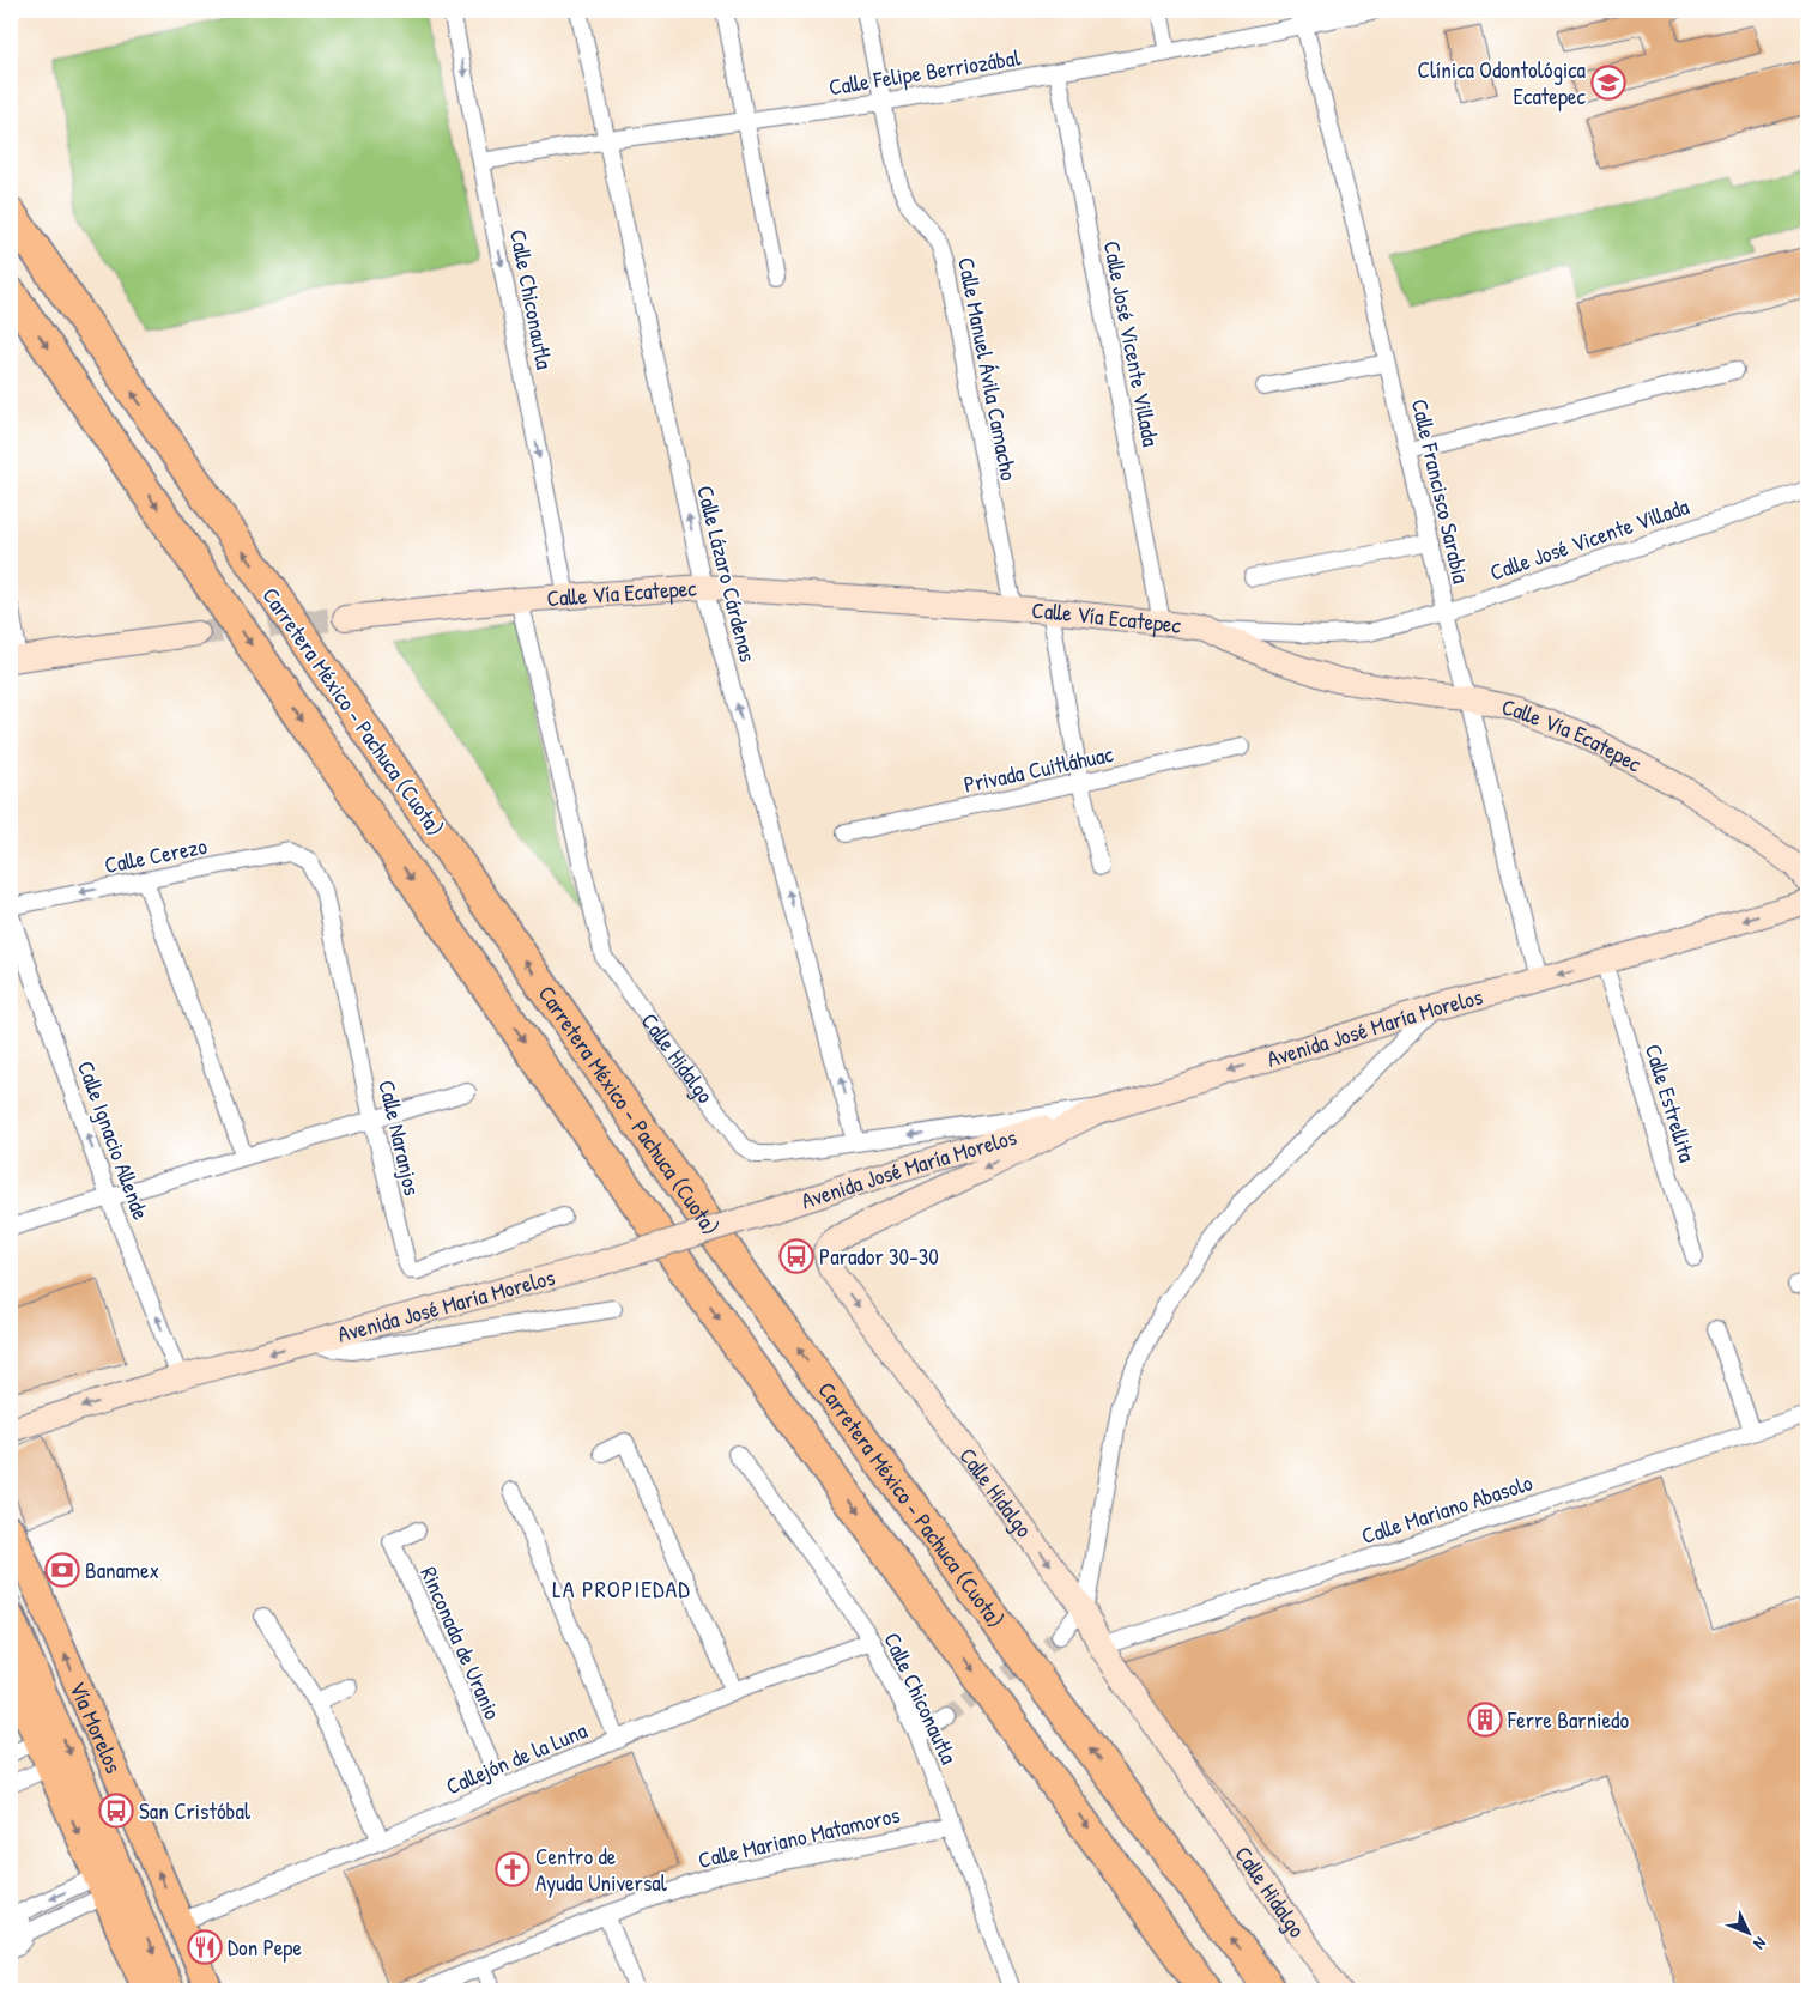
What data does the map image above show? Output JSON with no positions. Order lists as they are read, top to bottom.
{
  "streets": {
    "highway": ["Carretera México - Pachuca (Cuota)"],
    "main road": [
      "Calle Vía Ecatepec",
      "Avenida José María Morelos",
      "Calle Hidalgo",
      "Vía Morelos"
    ],
    "street": [
      "Calle Felipe Berriozábal",
      "Calle Chiconautla",
      "Calle José Vicente Villada",
      "Calle Manuel Ávila Camacho",
      "Calle Francisco Sarabia",
      "Calle Lázaro Cárdenas",
      "Privada Cuitláhuac",
      "Calle Cerezo",
      "Calle Estrellita",
      "Calle Naranjos",
      "Calle Ignacio Allende",
      "Calle Mariano Abasolo",
      "Rinconada de Uranio",
      "Callejón de la Luna",
      "Calle Mariano Matamoros"
    ]
  },
  "crossings": [
    ["Calle Felipe Berriozábal", "Calle Chiconautla"],
    ["Calle Felipe Berriozábal", "Calle José Vicente Villada"],
    ["Calle Felipe Berriozábal", "Calle Manuel Ávila Camacho"],
    ["Calle Felipe Berriozábal", "Calle Francisco Sarabia"],
    ["Calle Felipe Berriozábal", "Calle Lázaro Cárdenas"],
    ["Calle Chiconautla", "Calle Vía Ecatepec"],
    ["Calle Chiconautla", "Callejón de la Luna"],
    ["Calle Chiconautla", "Calle Mariano Matamoros"],
    ["Calle José Vicente Villada", "Calle Francisco Sarabia"],
    ["Calle José Vicente Villada", "Calle Vía Ecatepec"],
    ["Calle Manuel Ávila Camacho", "Calle Vía Ecatepec"],
    ["Calle Francisco Sarabia", "Calle Vía Ecatepec"],
    ["Calle Francisco Sarabia", "Avenida José María Morelos"],
    ["Calle Lázaro Cárdenas", "Calle Vía Ecatepec"],
    ["Calle Lázaro Cárdenas", "Calle Hidalgo"],
    ["Calle Vía Ecatepec", "Calle Hidalgo"],
    ["Calle Cerezo", "Calle Naranjos"],
    ["Avenida José María Morelos", "Calle Hidalgo"],
    ["Avenida José María Morelos", "Calle Estrellita"],
    ["Avenida José María Morelos", "Calle Ignacio Allende"],
    ["Calle Hidalgo", "Calle Mariano Abasolo"],
    ["Rinconada de Uranio", "Callejón de la Luna"],
    ["Vía Morelos", "Callejón de la Luna"]
  ],
  "one_way": [
    "Calle Chiconautla",
    "Calle Lázaro Cárdenas",
    "Calle Cerezo",
    "Avenida José María Morelos"
  ],
  "districts": ["LA PROPIEDAD"],
  "places": {
    "school or university": ["Clínica Odontológica Ecatepec"],
    "bus stop": ["Parador 30-30", "San Cristóbal"],
    "bank": ["Banamex"],
    "building": ["Ferre Barniedo"],
    "church": ["Centro de Ayuda Universal"],
    "restaurant": ["Don Pepe"]
  },
  "north": "bottom right"
}
